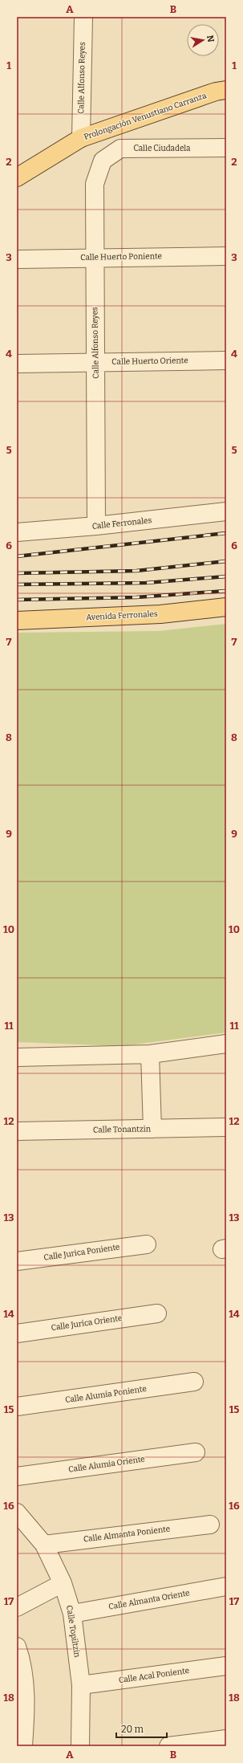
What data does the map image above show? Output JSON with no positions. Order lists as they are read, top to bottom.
{
  "streets": {
    "main road": ["Prolongación Venustiano Carranza", "Avenida Ferronales"],
    "street": [
      "Calle Alfonso Reyes",
      "Calle Ciudadela",
      "Calle Huerto Poniente",
      "Calle Huerto Oriente",
      "Calle Ferronales",
      "Calle Tonantzin",
      "Calle Jurica Poniente",
      "Calle Jurica Oriente",
      "Calle Alumia Poniente",
      "Calle Alumia Oriente",
      "Calle Almanta Poniente",
      "Calle Almanta Oriente",
      "Calle Topiltzin",
      "Calle Acal Poniente"
    ]
  },
  "crossings": [
    ["Calle Alfonso Reyes", "Prolongación Venustiano Carranza"],
    ["Calle Alfonso Reyes", "Calle Ciudadela"],
    ["Calle Alfonso Reyes", "Calle Huerto Poniente"],
    ["Calle Alfonso Reyes", "Calle Huerto Oriente"],
    ["Calle Alfonso Reyes", "Calle Ferronales"],
    ["Calle Almanta Poniente", "Calle Topiltzin"],
    ["Calle Almanta Oriente", "Calle Topiltzin"],
    ["Calle Topiltzin", "Calle Acal Poniente"]
  ],
  "scale_bar": "20 m",
  "north": "right",
  "grid": {
    "columns": ["A", "B"],
    "rows": [
      "1",
      "2",
      "3",
      "4",
      "5",
      "6",
      "7",
      "8",
      "9",
      "10",
      "11",
      "12",
      "13",
      "14",
      "15",
      "16",
      "17",
      "18"
    ]
  }
}
